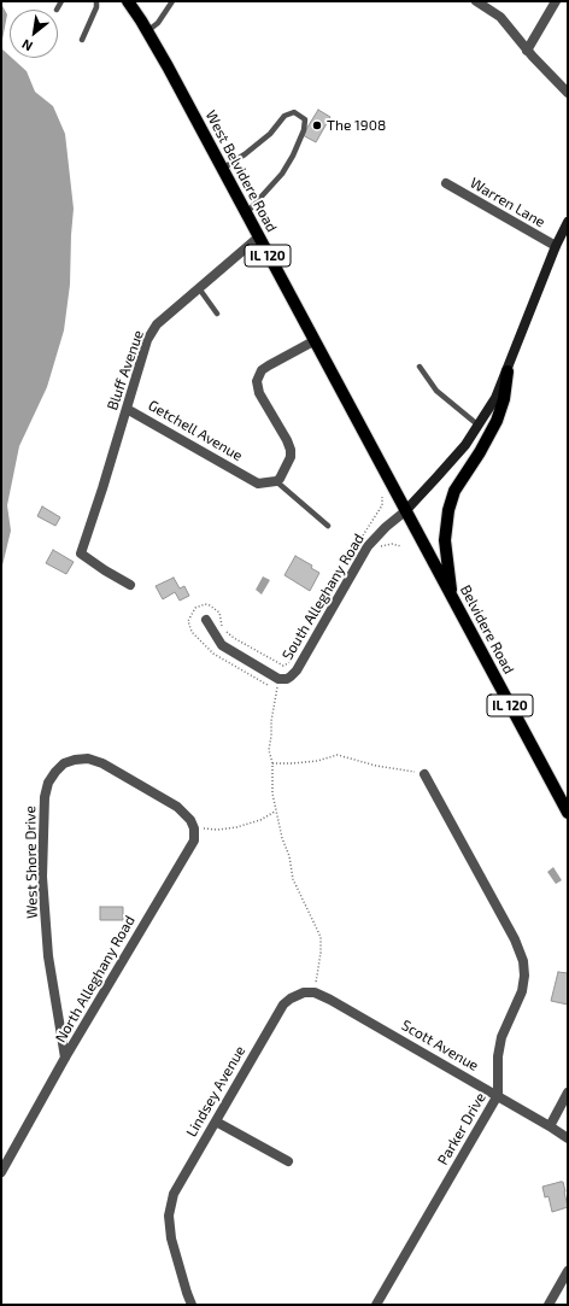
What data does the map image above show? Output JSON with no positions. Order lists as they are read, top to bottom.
{
  "streets": {
    "main road": ["West Belvidere Road", "IL 120", "Belvidere Road"],
    "street": [
      "Warren Lane",
      "Bluff Avenue",
      "Getchell Avenue",
      "South Alleghany Road",
      "West Shore Drive",
      "North Alleghany Road",
      "Scott Avenue",
      "Lindsey Avenue",
      "Parker Drive"
    ]
  },
  "crossings": [
    ["West Belvidere Road", "Bluff Avenue"],
    ["West Belvidere Road", "South Alleghany Road"],
    ["West Belvidere Road", "Belvidere Road"],
    ["Warren Lane", "South Alleghany Road"],
    ["Bluff Avenue", "Getchell Avenue"],
    ["South Alleghany Road", "Belvidere Road"],
    ["West Shore Drive", "North Alleghany Road"],
    ["Scott Avenue", "Lindsey Avenue"],
    ["Scott Avenue", "Parker Drive"]
  ],
  "places": ["The 1908"],
  "north": "bottom left"
}
